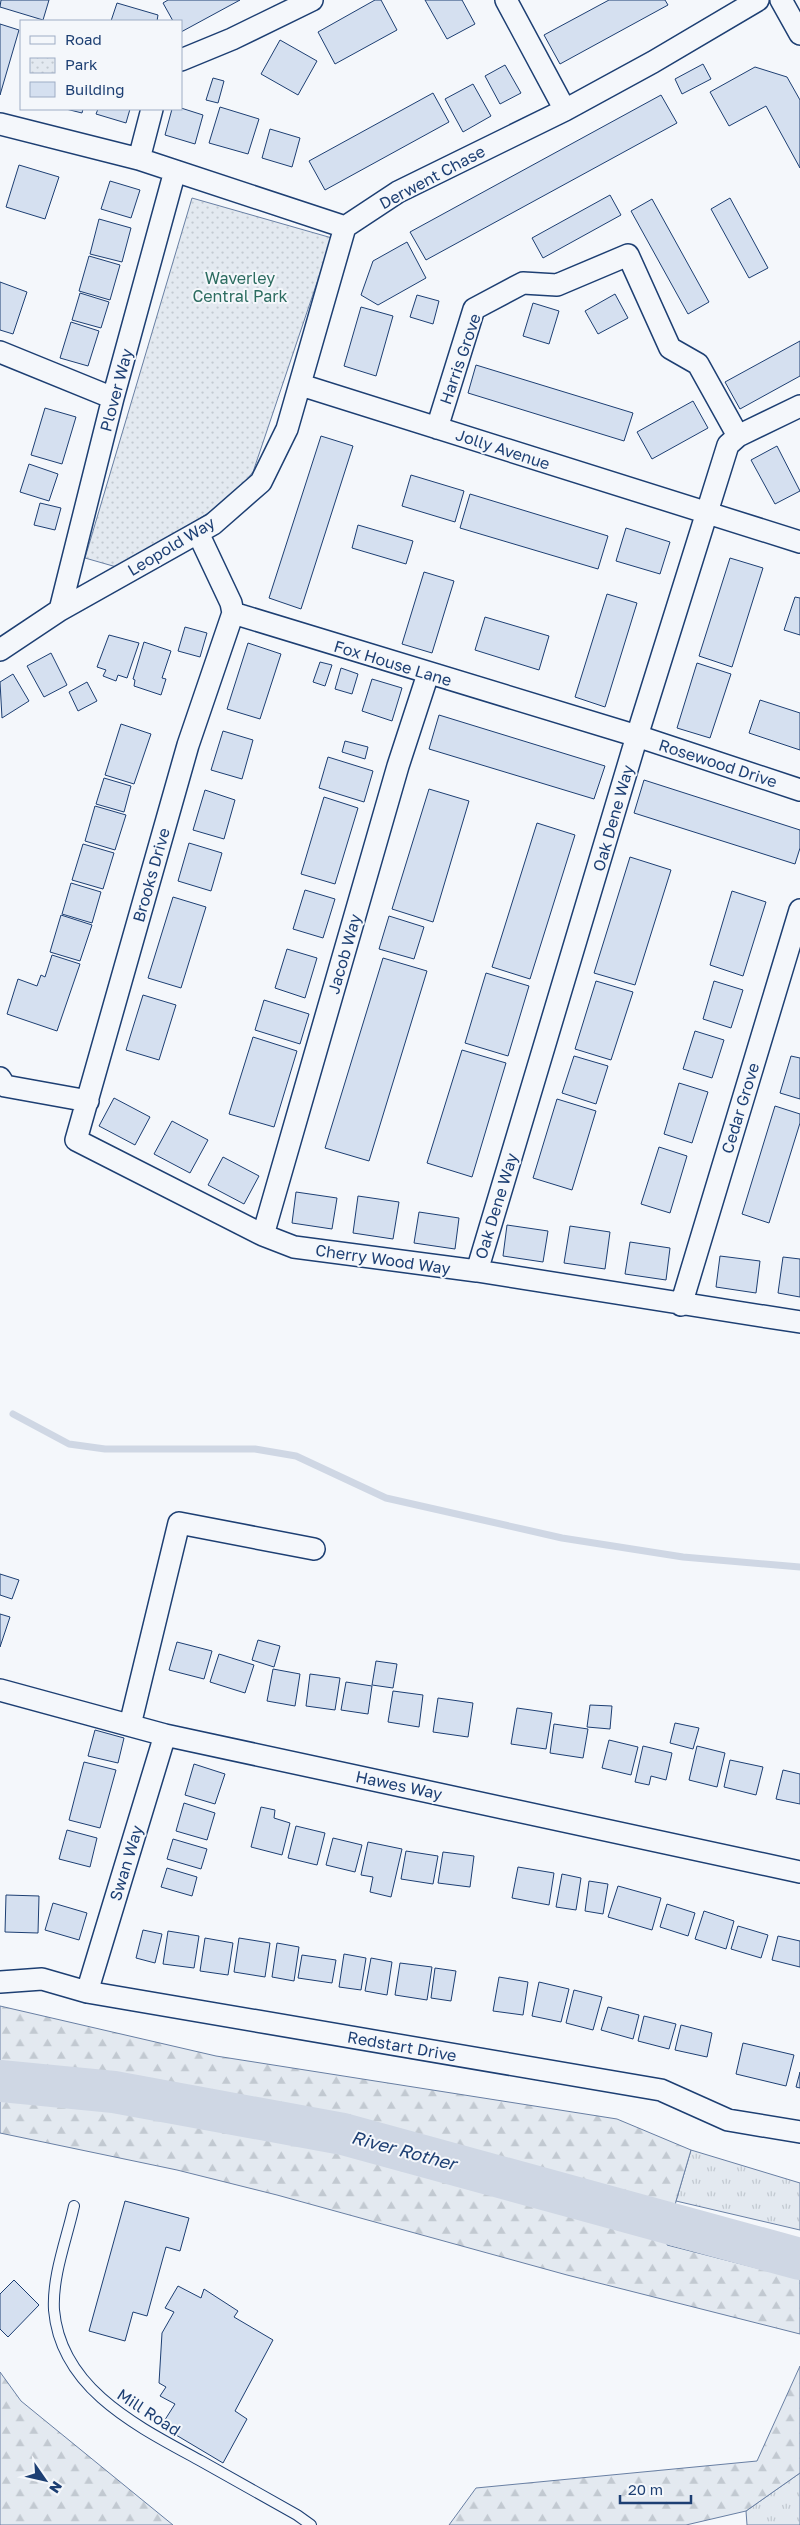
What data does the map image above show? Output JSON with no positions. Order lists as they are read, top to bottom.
{
  "streets": {
    "street": [
      "Derwent Chase",
      "Harris Grove",
      "Plover Way",
      "Jolly Avenue",
      "Leopold Way",
      "Fox House Lane",
      "Rosewood Drive",
      "Oak Dene Way",
      "Brooks Drive",
      "Jacob Way",
      "Cedar Grove",
      "Cherry Wood Way",
      "Hawes Way",
      "Swan Way",
      "Redstart Drive"
    ],
    "lane": ["Mill Road"]
  },
  "crossings": [
    ["Derwent Chase", "Leopold Way"],
    ["Harris Grove", "Jolly Avenue"],
    ["Harris Grove", "Oak Dene Way"],
    ["Plover Way", "Leopold Way"],
    ["Jolly Avenue", "Leopold Way"],
    ["Jolly Avenue", "Oak Dene Way"],
    ["Fox House Lane", "Rosewood Drive"],
    ["Fox House Lane", "Oak Dene Way"],
    ["Fox House Lane", "Brooks Drive"],
    ["Fox House Lane", "Jacob Way"],
    ["Rosewood Drive", "Oak Dene Way"],
    ["Oak Dene Way", "Cherry Wood Way"],
    ["Brooks Drive", "Cherry Wood Way"],
    ["Jacob Way", "Cherry Wood Way"],
    ["Cedar Grove", "Cherry Wood Way"],
    ["Hawes Way", "Swan Way"],
    ["Swan Way", "Redstart Drive"]
  ],
  "water": ["River Rother"],
  "parks": ["Waverley Central Park"],
  "legend": ["Road", "Park", "Building"],
  "scale_bar": "20 m",
  "north": "bottom right"
}
